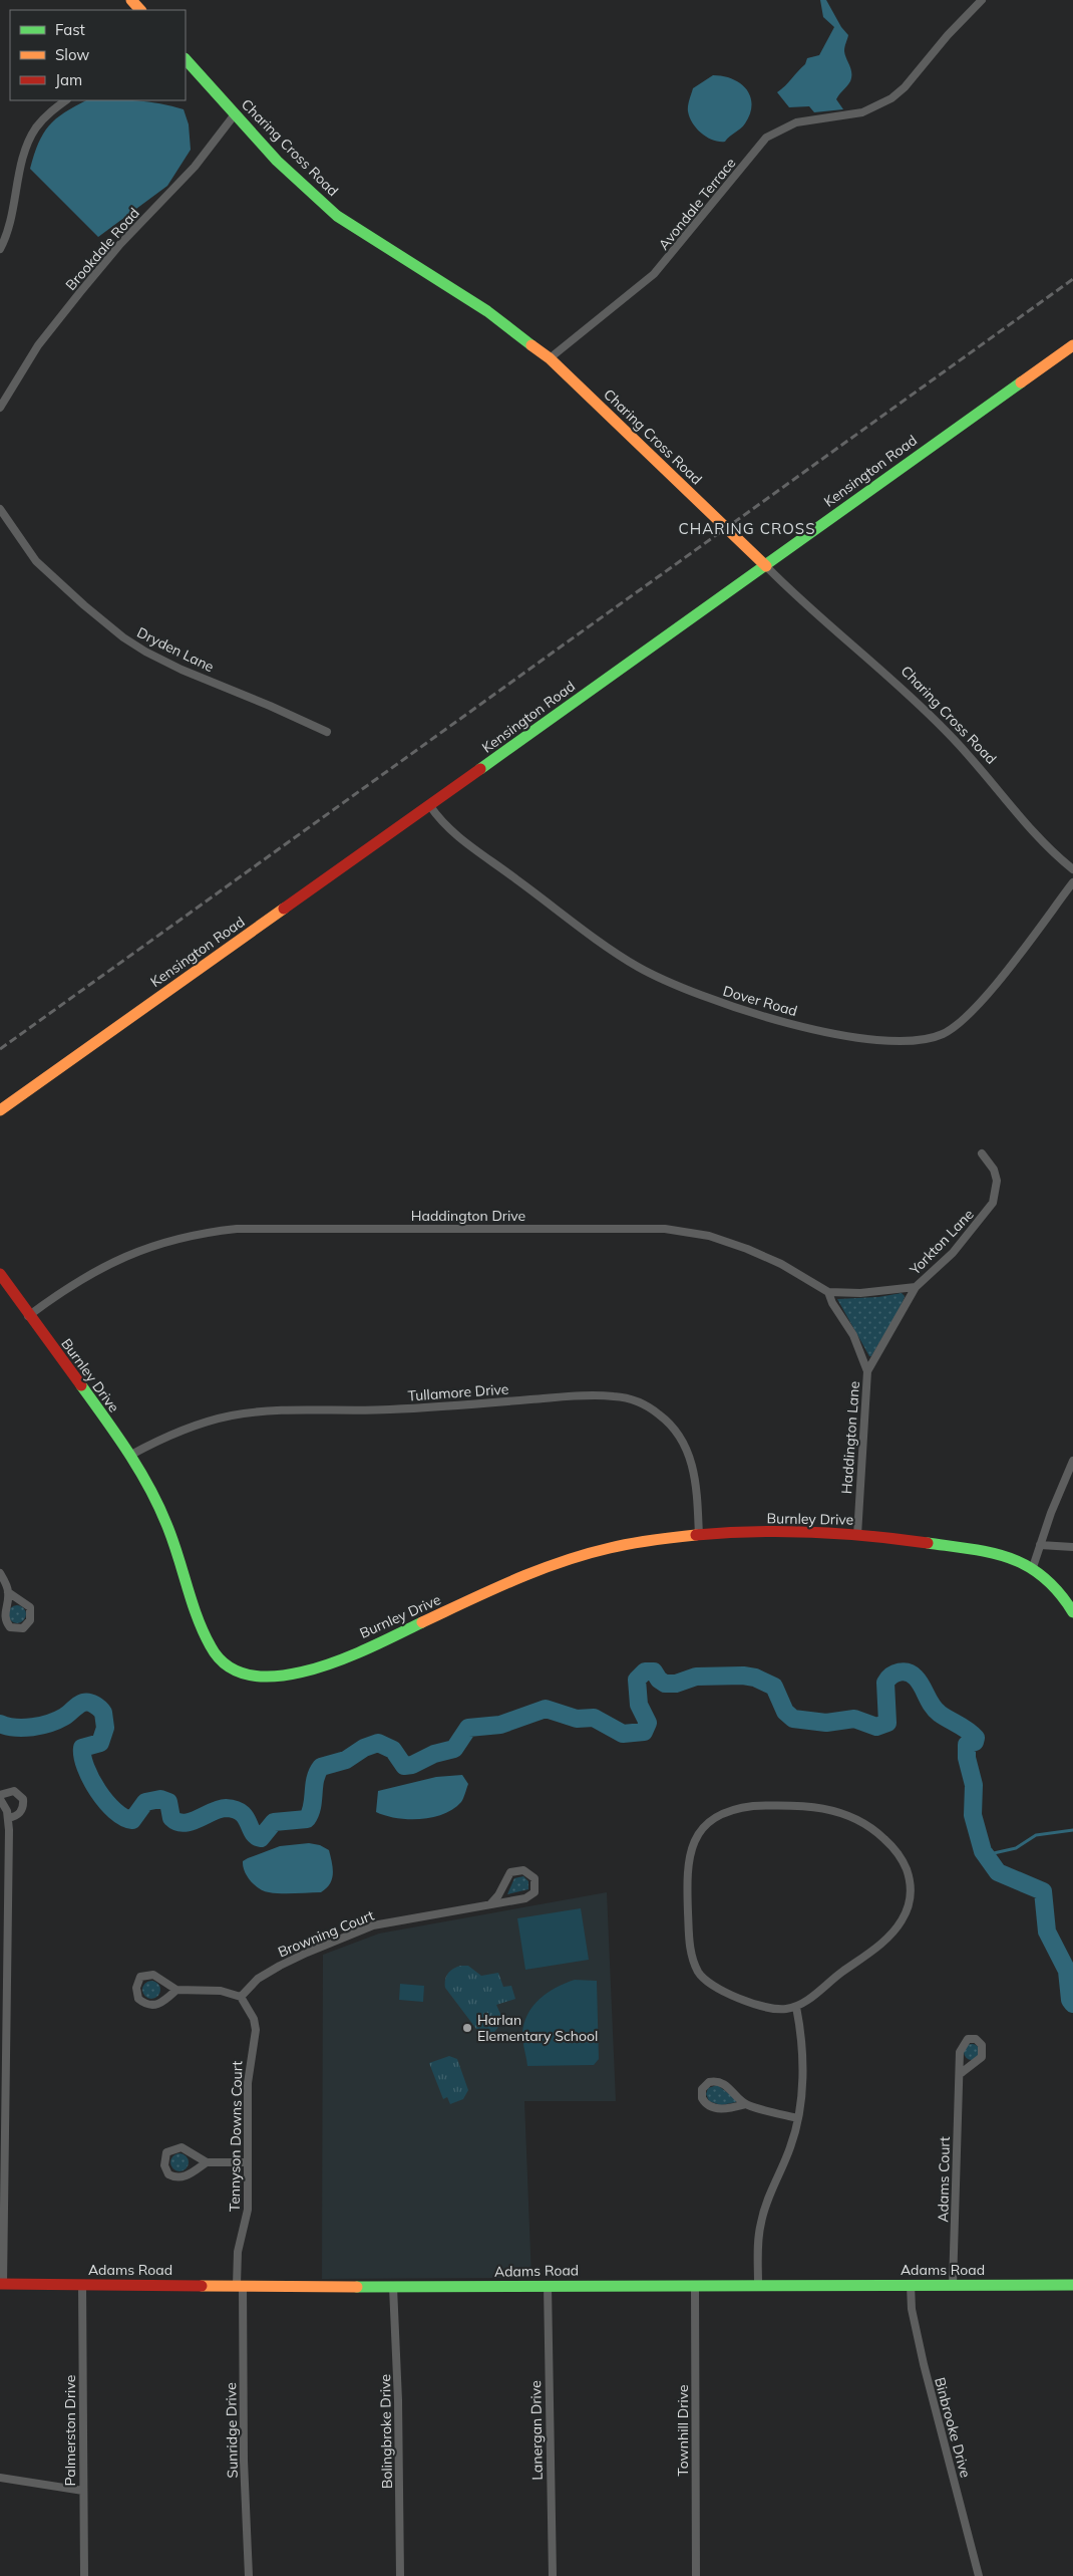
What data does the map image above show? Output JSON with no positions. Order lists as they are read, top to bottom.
{
  "streets": {
    "street": [
      "Charing Cross Road",
      "Avondale Terrace",
      "Brookdale Road",
      "Kensington Road",
      "Dryden Lane",
      "Dover Road",
      "Haddington Drive",
      "Yorkton Lane",
      "Burnley Drive",
      "Tullamore Drive",
      "Haddington Lane",
      "Browning Court",
      "Tennyson Downs Court",
      "Adams Court",
      "Adams Road",
      "Binbrooke Drive",
      "Palmerston Drive",
      "Sunridge Drive",
      "Lanergan Drive",
      "Townhill Drive",
      "Bolingbroke Drive"
    ]
  },
  "crossings": [
    ["Charing Cross Road", "Avondale Terrace"],
    ["Charing Cross Road", "Brookdale Road"],
    ["Charing Cross Road", "Kensington Road"],
    ["Kensington Road", "Dover Road"],
    ["Haddington Drive", "Yorkton Lane"],
    ["Haddington Drive", "Burnley Drive"],
    ["Haddington Drive", "Haddington Lane"],
    ["Yorkton Lane", "Haddington Lane"],
    ["Burnley Drive", "Tullamore Drive"],
    ["Burnley Drive", "Haddington Lane"],
    ["Browning Court", "Tennyson Downs Court"],
    ["Tennyson Downs Court", "Adams Road"],
    ["Tennyson Downs Court", "Sunridge Drive"],
    ["Adams Court", "Adams Road"],
    ["Adams Road", "Binbrooke Drive"],
    ["Adams Road", "Palmerston Drive"],
    ["Adams Road", "Sunridge Drive"],
    ["Adams Road", "Lanergan Drive"],
    ["Adams Road", "Townhill Drive"],
    ["Adams Road", "Bolingbroke Drive"]
  ],
  "districts": ["CHARING CROSS"],
  "places": ["Harlan Elementary School"],
  "legend": ["Fast", "Slow", "Jam"]
}
